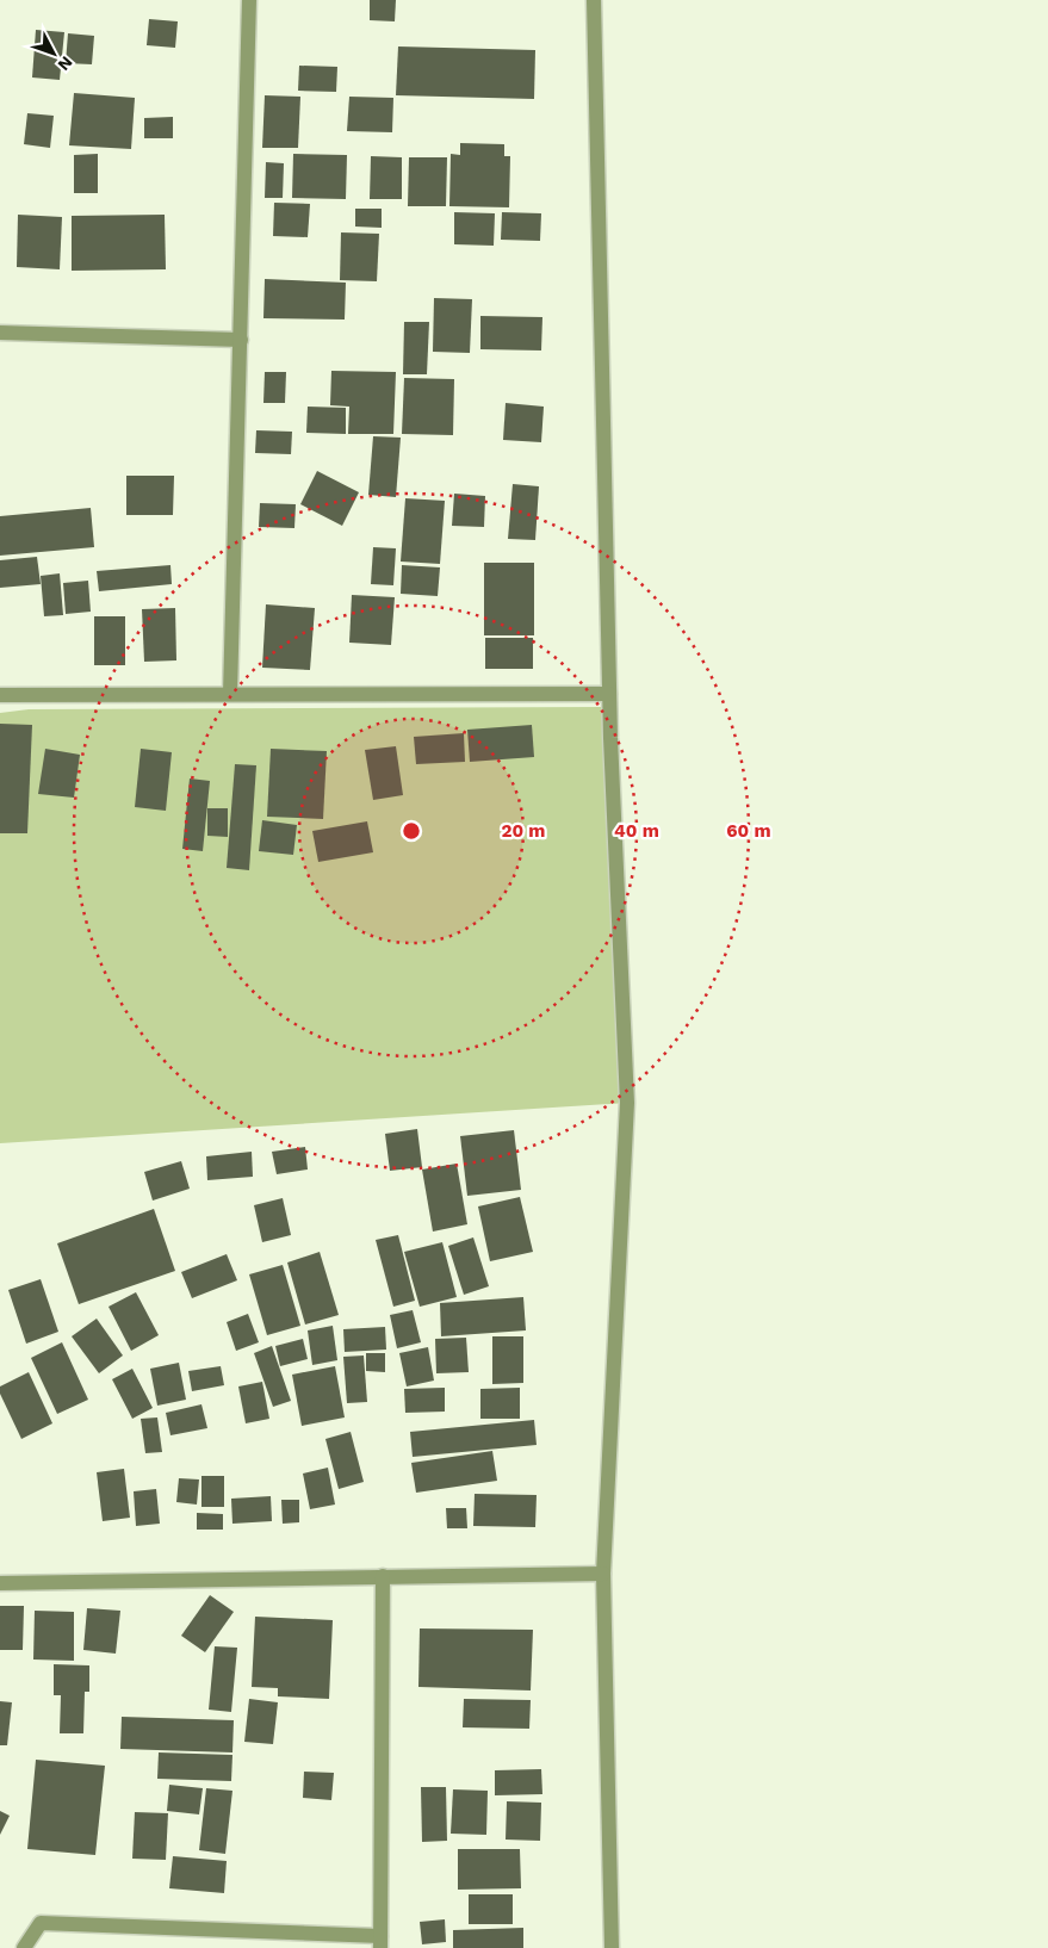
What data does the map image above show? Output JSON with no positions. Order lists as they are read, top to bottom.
{
  "north": "bottom right",
  "rings": ["20 m", "40 m", "60 m"]
}
